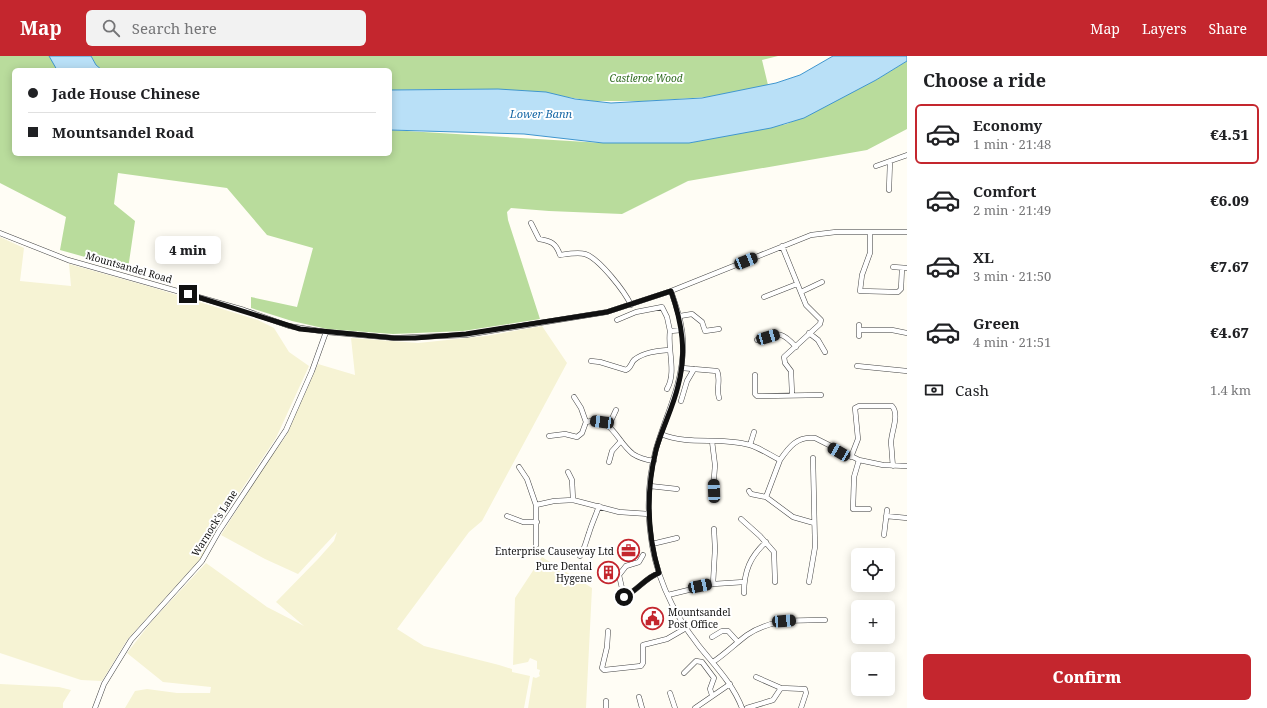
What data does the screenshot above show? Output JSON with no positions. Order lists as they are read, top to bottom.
{
  "streets": {
    "street": ["Mountsandel Road", "Warnock's Lane"]
  },
  "crossings": [
    ["Mountsandel Road", "Warnock's Lane"]
  ],
  "water": ["Lower Bann"],
  "parks": ["Castleroe Wood"],
  "places": {
    "office": ["Enterprise Causeway Ltd"],
    "building": ["Pure Dental Hygene"],
    "public building": ["Mountsandel Post Office"]
  },
  "page": {
    "header": "Map",
    "search": "Search here",
    "nav": ["Map", "Layers", "Share"],
    "heading": "Choose a ride",
    "banner": ["Jade House Chinese", "Mountsandel Road"],
    "list": [
      {
        "name": "Economy",
        "note": "1 min · 21:48",
        "value": "€4.51"
      },
      {
        "name": "Comfort",
        "note": "2 min · 21:49",
        "value": "€6.09"
      },
      {
        "name": "XL",
        "note": "3 min · 21:50",
        "value": "€7.67"
      },
      {
        "name": "Green",
        "note": "4 min · 21:51",
        "value": "€4.67"
      }
    ],
    "bubble": "4 min",
    "pay": ["Cash", "1.4 km"],
    "map_buttons": ["+", "−"],
    "buttons": "Confirm"
  }
}
